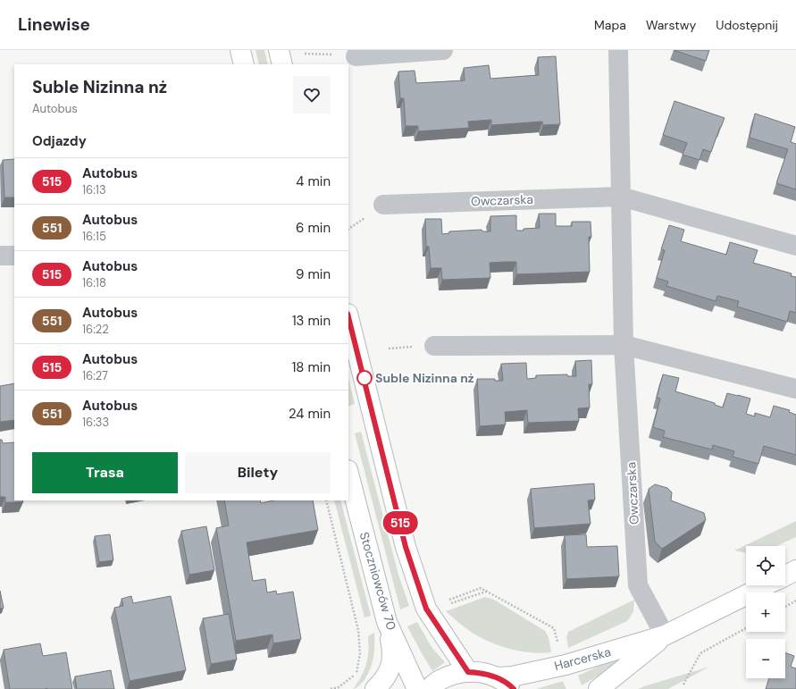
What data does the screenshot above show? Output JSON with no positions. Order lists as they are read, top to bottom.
{
  "streets": {
    "street": ["Owczarska", "Stoczniowców 70", "Harcerska"]
  },
  "crossings": [
    ["Owczarska", "Harcerska"]
  ],
  "places": ["Suble Nizinna nż"],
  "lines": ["bus line 515"],
  "page": {
    "header": "Linewise",
    "nav": ["Mapa", "Warstwy", "Udostępnij"],
    "on_map": "515",
    "heading": [
      ["Suble Nizinna nż", "Autobus"],
      "Odjazdy"
    ],
    "list": [
      {
        "mark": "515",
        "name": "Autobus",
        "note": "16:13",
        "value": "4 min"
      },
      {
        "mark": "551",
        "name": "Autobus",
        "note": "16:15",
        "value": "6 min"
      },
      {
        "mark": "515",
        "name": "Autobus",
        "note": "16:18",
        "value": "9 min"
      },
      {
        "mark": "551",
        "name": "Autobus",
        "note": "16:22",
        "value": "13 min"
      },
      {
        "mark": "515",
        "name": "Autobus",
        "note": "16:27",
        "value": "18 min"
      },
      {
        "mark": "551",
        "name": "Autobus",
        "note": "16:33",
        "value": "24 min"
      }
    ],
    "buttons": ["Trasa", "Bilety"],
    "map_buttons": ["+", "−"]
  }
}
